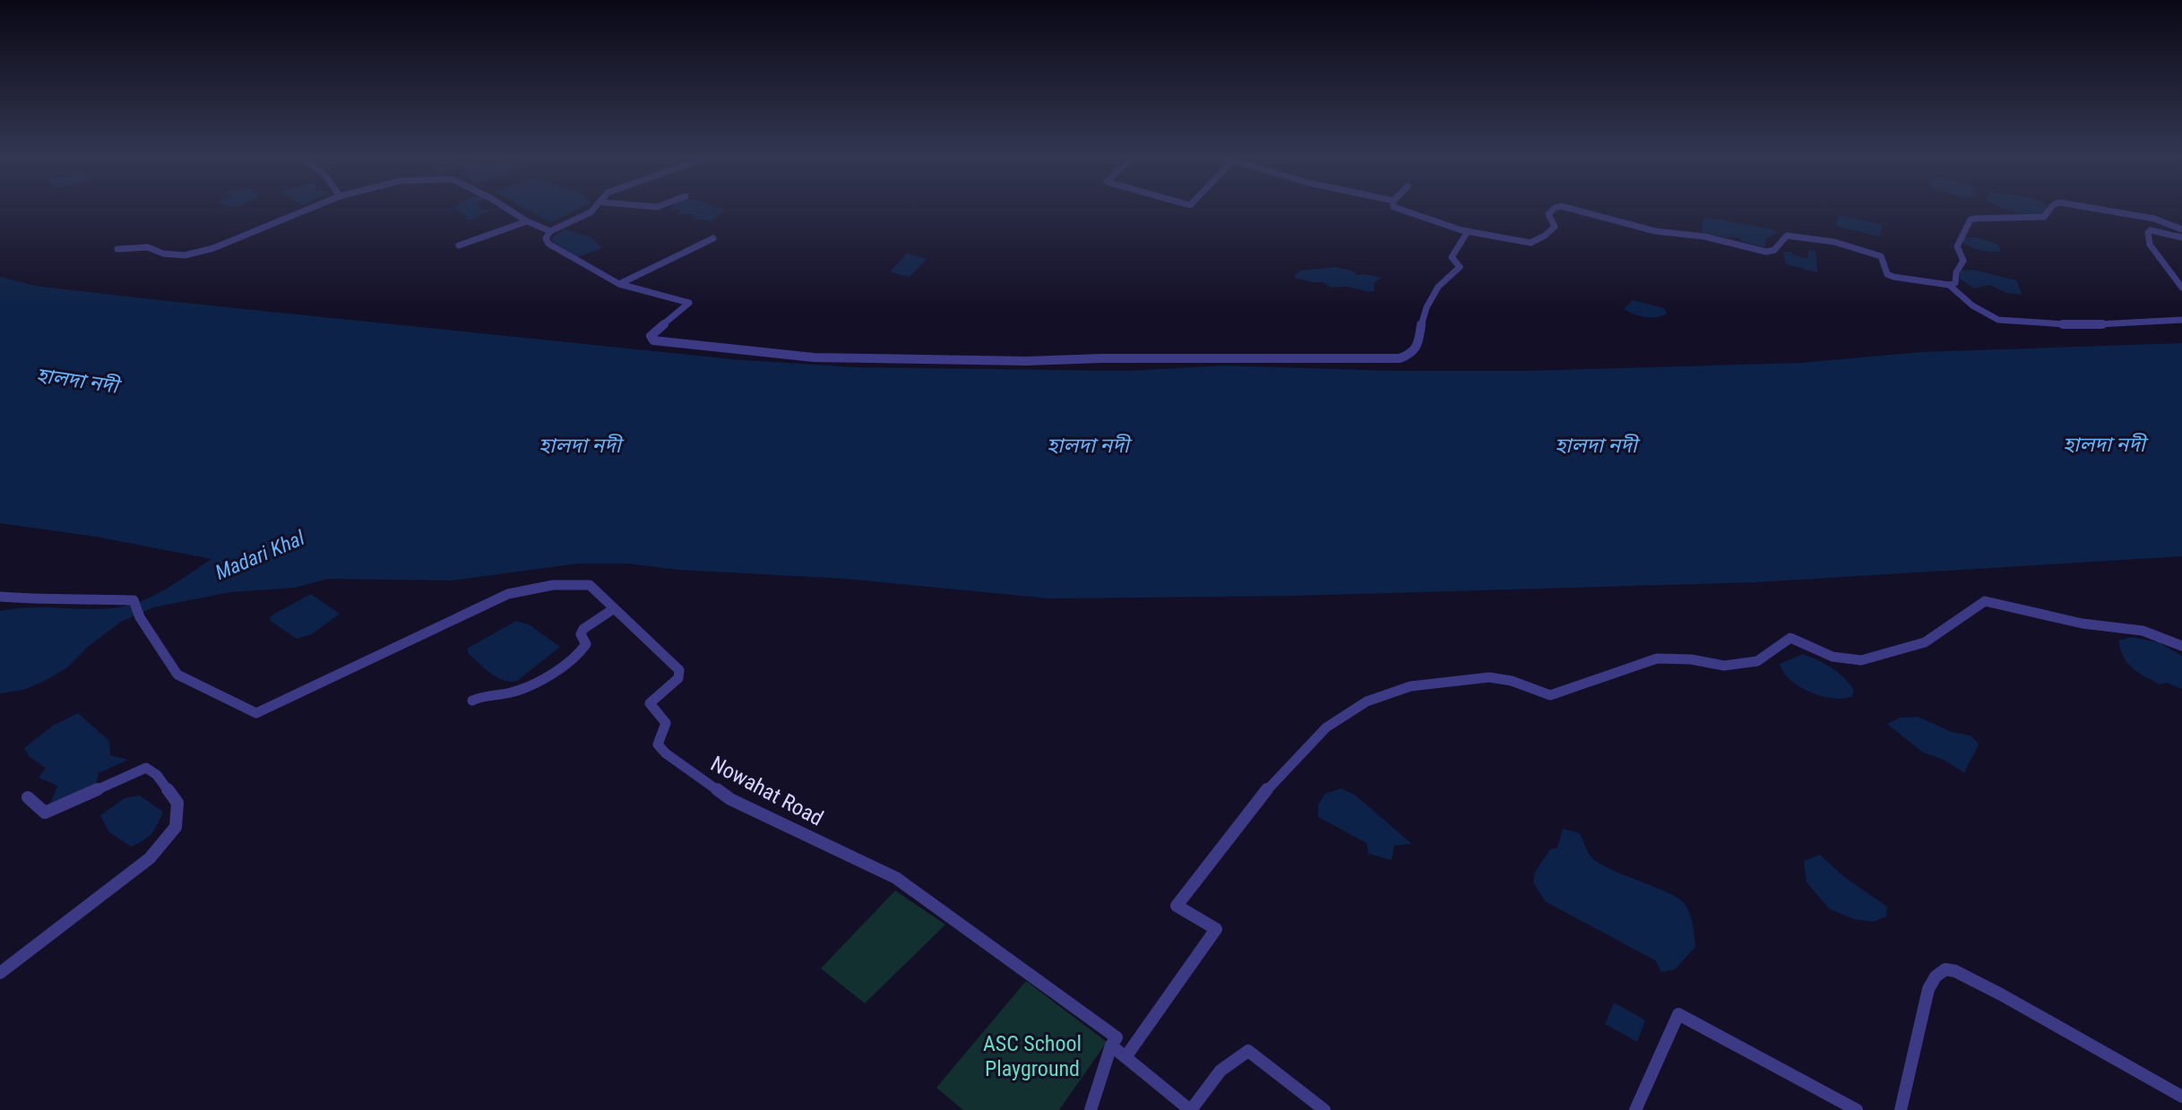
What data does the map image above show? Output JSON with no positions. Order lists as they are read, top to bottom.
{
  "streets": {
    "street": ["Nowahat Road"]
  },
  "water": ["হালদা নদী", "Madari Khal"],
  "parks": ["ASC School Playground"]
}
